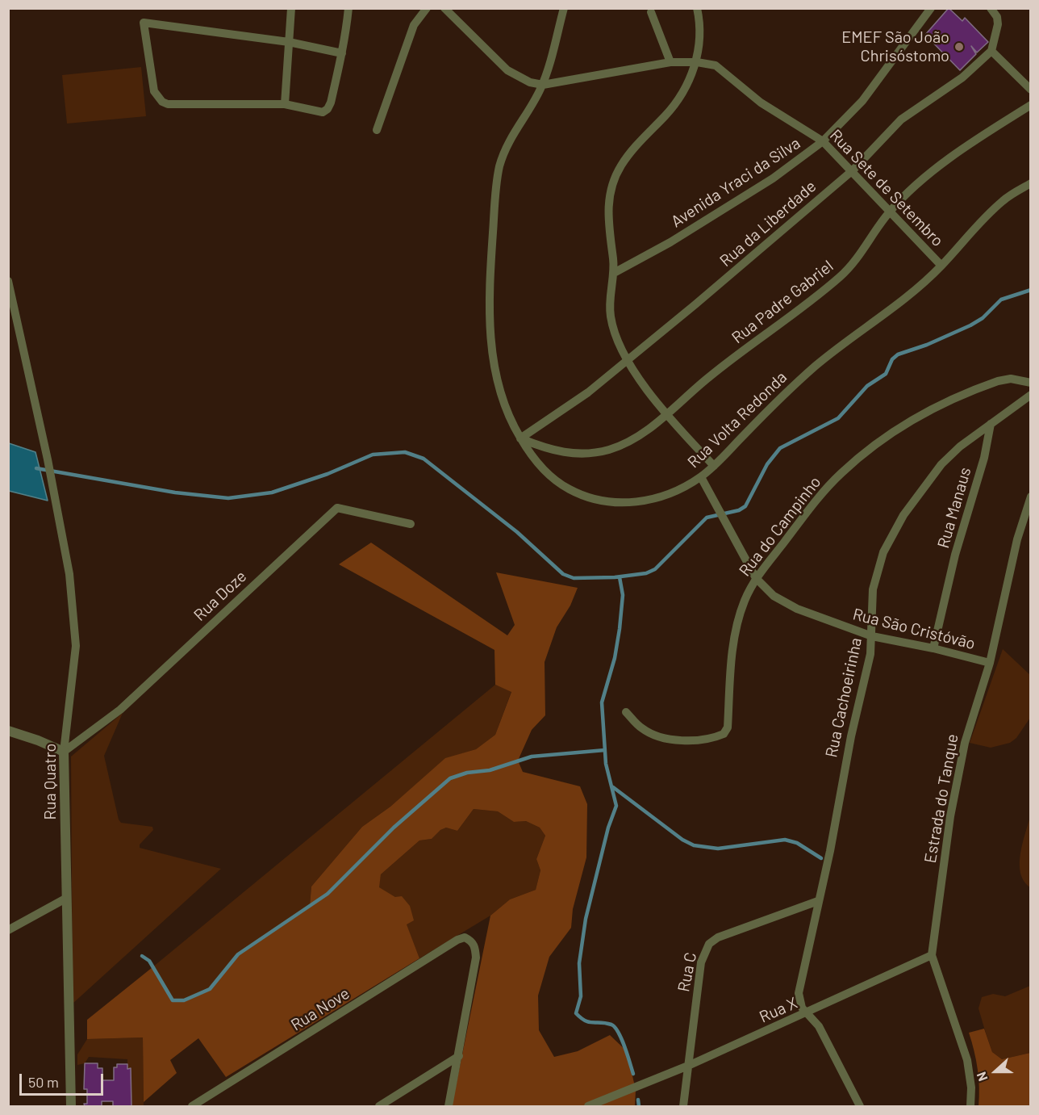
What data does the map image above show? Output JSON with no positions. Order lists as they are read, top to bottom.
{
  "streets": {
    "street": [
      "Avenida Yraci da Silva",
      "Rua Sete de Setembro",
      "Rua da Liberdade",
      "Rua Padre Gabriel",
      "Rua Volta Redonda",
      "Rua Manaus",
      "Rua do Campinho",
      "Rua Doze",
      "Rua São Cristóvão",
      "Rua Cachoeirinha",
      "Rua Quatro",
      "Estrada do Tanque",
      "Rua C",
      "Rua Nove",
      "Rua X"
    ]
  },
  "crossings": [
    ["Avenida Yraci da Silva", "Rua Sete de Setembro"],
    ["Rua Sete de Setembro", "Rua da Liberdade"],
    ["Rua Sete de Setembro", "Rua Padre Gabriel"],
    ["Rua Sete de Setembro", "Rua Volta Redonda"],
    ["Rua da Liberdade", "Rua Padre Gabriel"],
    ["Rua da Liberdade", "Rua Volta Redonda"],
    ["Rua Padre Gabriel", "Rua Volta Redonda"],
    ["Rua Volta Redonda", "Rua São Cristóvão"],
    ["Rua Manaus", "Rua São Cristóvão"],
    ["Rua Manaus", "Rua Cachoeirinha"],
    ["Rua do Campinho", "Rua São Cristóvão"],
    ["Rua Doze", "Rua Quatro"],
    ["Rua São Cristóvão", "Rua Cachoeirinha"],
    ["Rua São Cristóvão", "Estrada do Tanque"],
    ["Rua Cachoeirinha", "Rua C"],
    ["Rua Cachoeirinha", "Rua X"],
    ["Estrada do Tanque", "Rua X"],
    ["Rua C", "Rua X"]
  ],
  "places": ["EMEF São João Chrisóstomo"],
  "scale_bar": "50 m",
  "north": "left"
}
